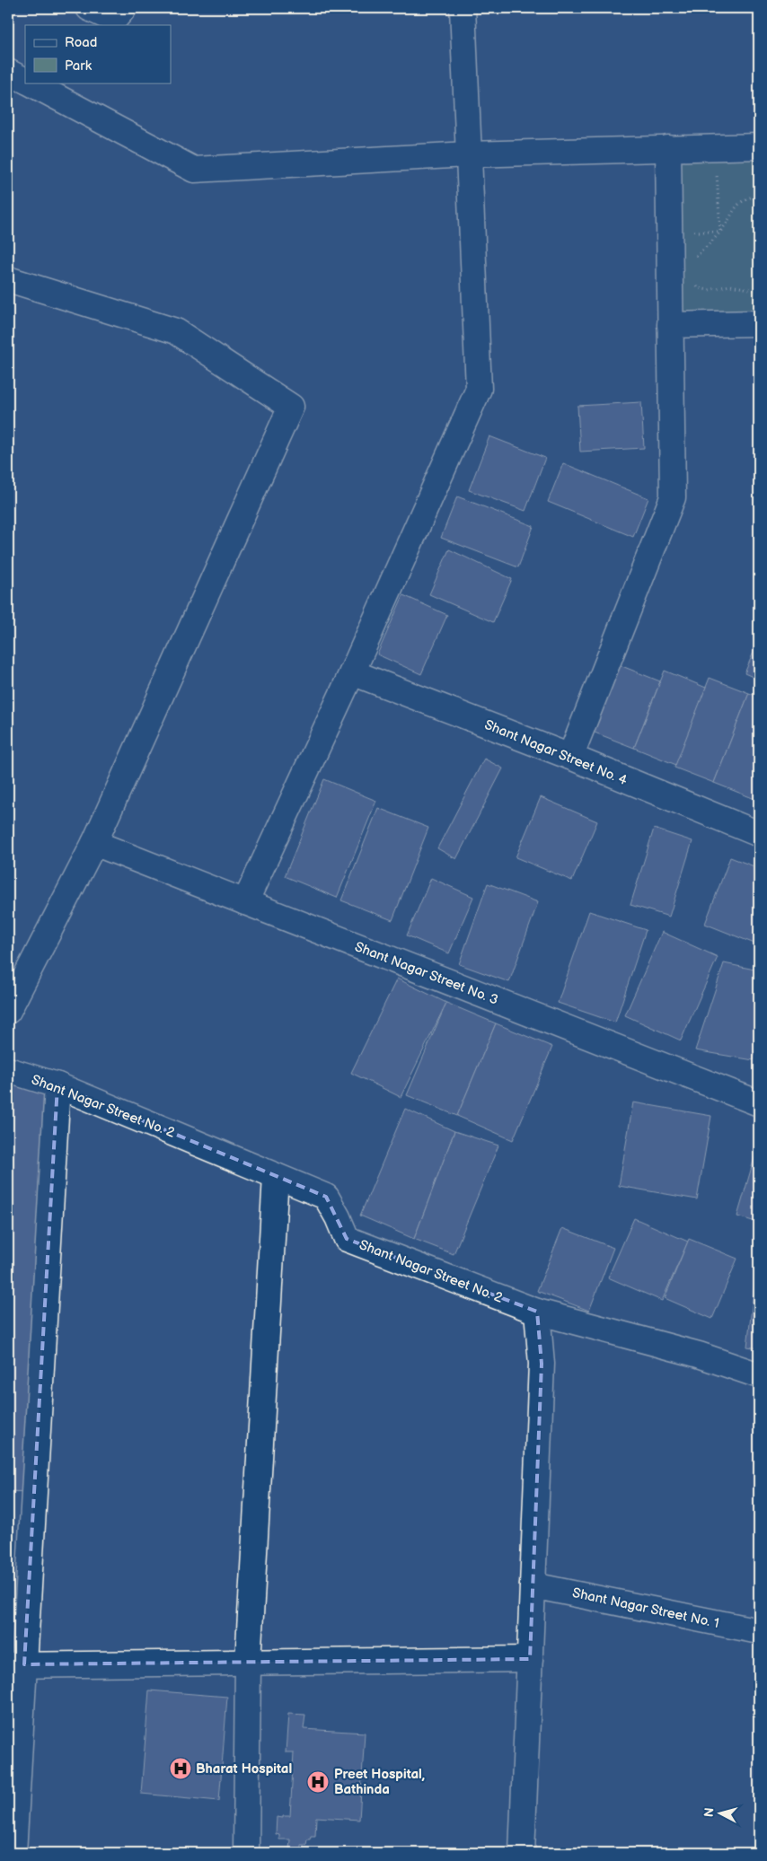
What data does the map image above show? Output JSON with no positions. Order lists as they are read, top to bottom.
{
  "streets": {
    "street": [
      "Shant Nagar Street No. 4",
      "Shant Nagar Street No. 3",
      "Shant Nagar Street No. 2",
      "Shant Nagar Street No. 1"
    ]
  },
  "places": {
    "hospital": ["Bharat Hospital", "Preet Hospital, Bathinda"]
  },
  "legend": ["Road", "Park"],
  "north": "left"
}
